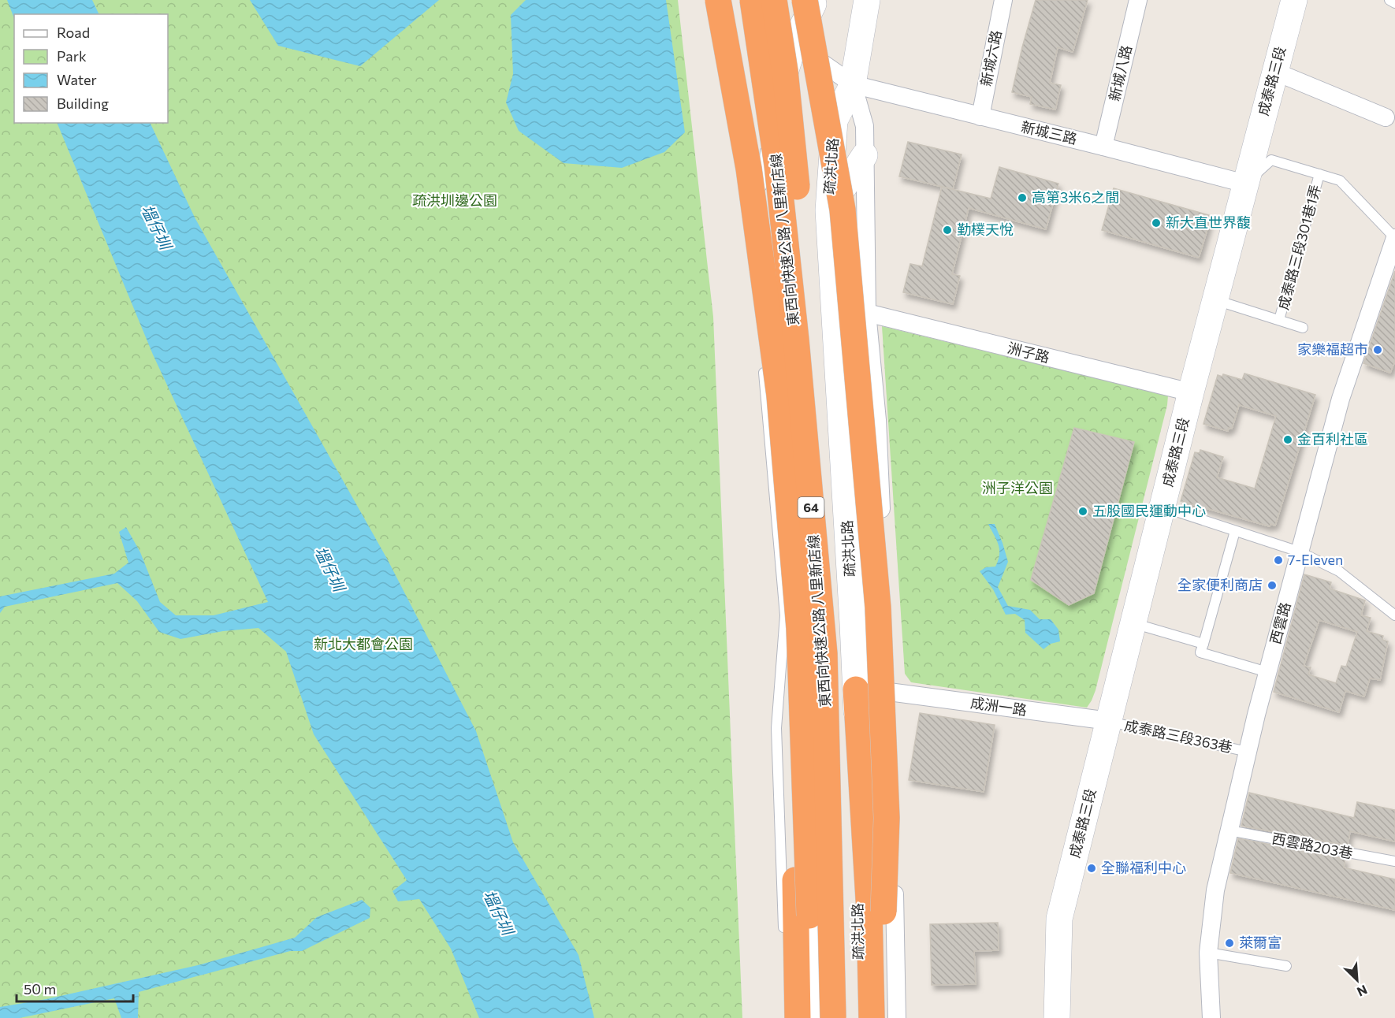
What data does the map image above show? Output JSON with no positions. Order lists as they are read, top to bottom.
{
  "streets": {
    "highway": ["東西向快速公路 八里新店線", "64"],
    "street": [
      "新城六路",
      "新城八路",
      "成泰路三段",
      "新城三路",
      "疏洪北路",
      "洲子路",
      "西雲路",
      "成洲一路"
    ],
    "lane": ["成泰路三段301巷1弄", "成泰路三段363巷", "西雲路203巷"]
  },
  "crossings": [
    ["新城六路", "新城三路"],
    ["新城八路", "新城三路"],
    ["成泰路三段", "新城三路"],
    ["成泰路三段", "洲子路"],
    ["成泰路三段", "成洲一路"],
    ["成泰路三段", "成泰路三段363巷"],
    ["新城三路", "疏洪北路"],
    ["西雲路", "成泰路三段363巷"],
    ["西雲路", "西雲路203巷"],
    ["成洲一路", "成泰路三段363巷"]
  ],
  "water": ["塭仔圳"],
  "parks": ["疏洪圳邊公園", "洲子洋公園", "新北大都會公園"],
  "places": [
    "高第3米6之間",
    "新大直世界馥",
    "勤樸天悅",
    "家樂福超市",
    "金百利社區",
    "五股國民運動中心",
    "7-Eleven",
    "全家便利商店",
    "全聯福利中心",
    "萊爾富"
  ],
  "legend": [
    "Road",
    "Park",
    "Water",
    "Building"
  ],
  "scale_bar": "50 m",
  "north": "bottom right"
}
